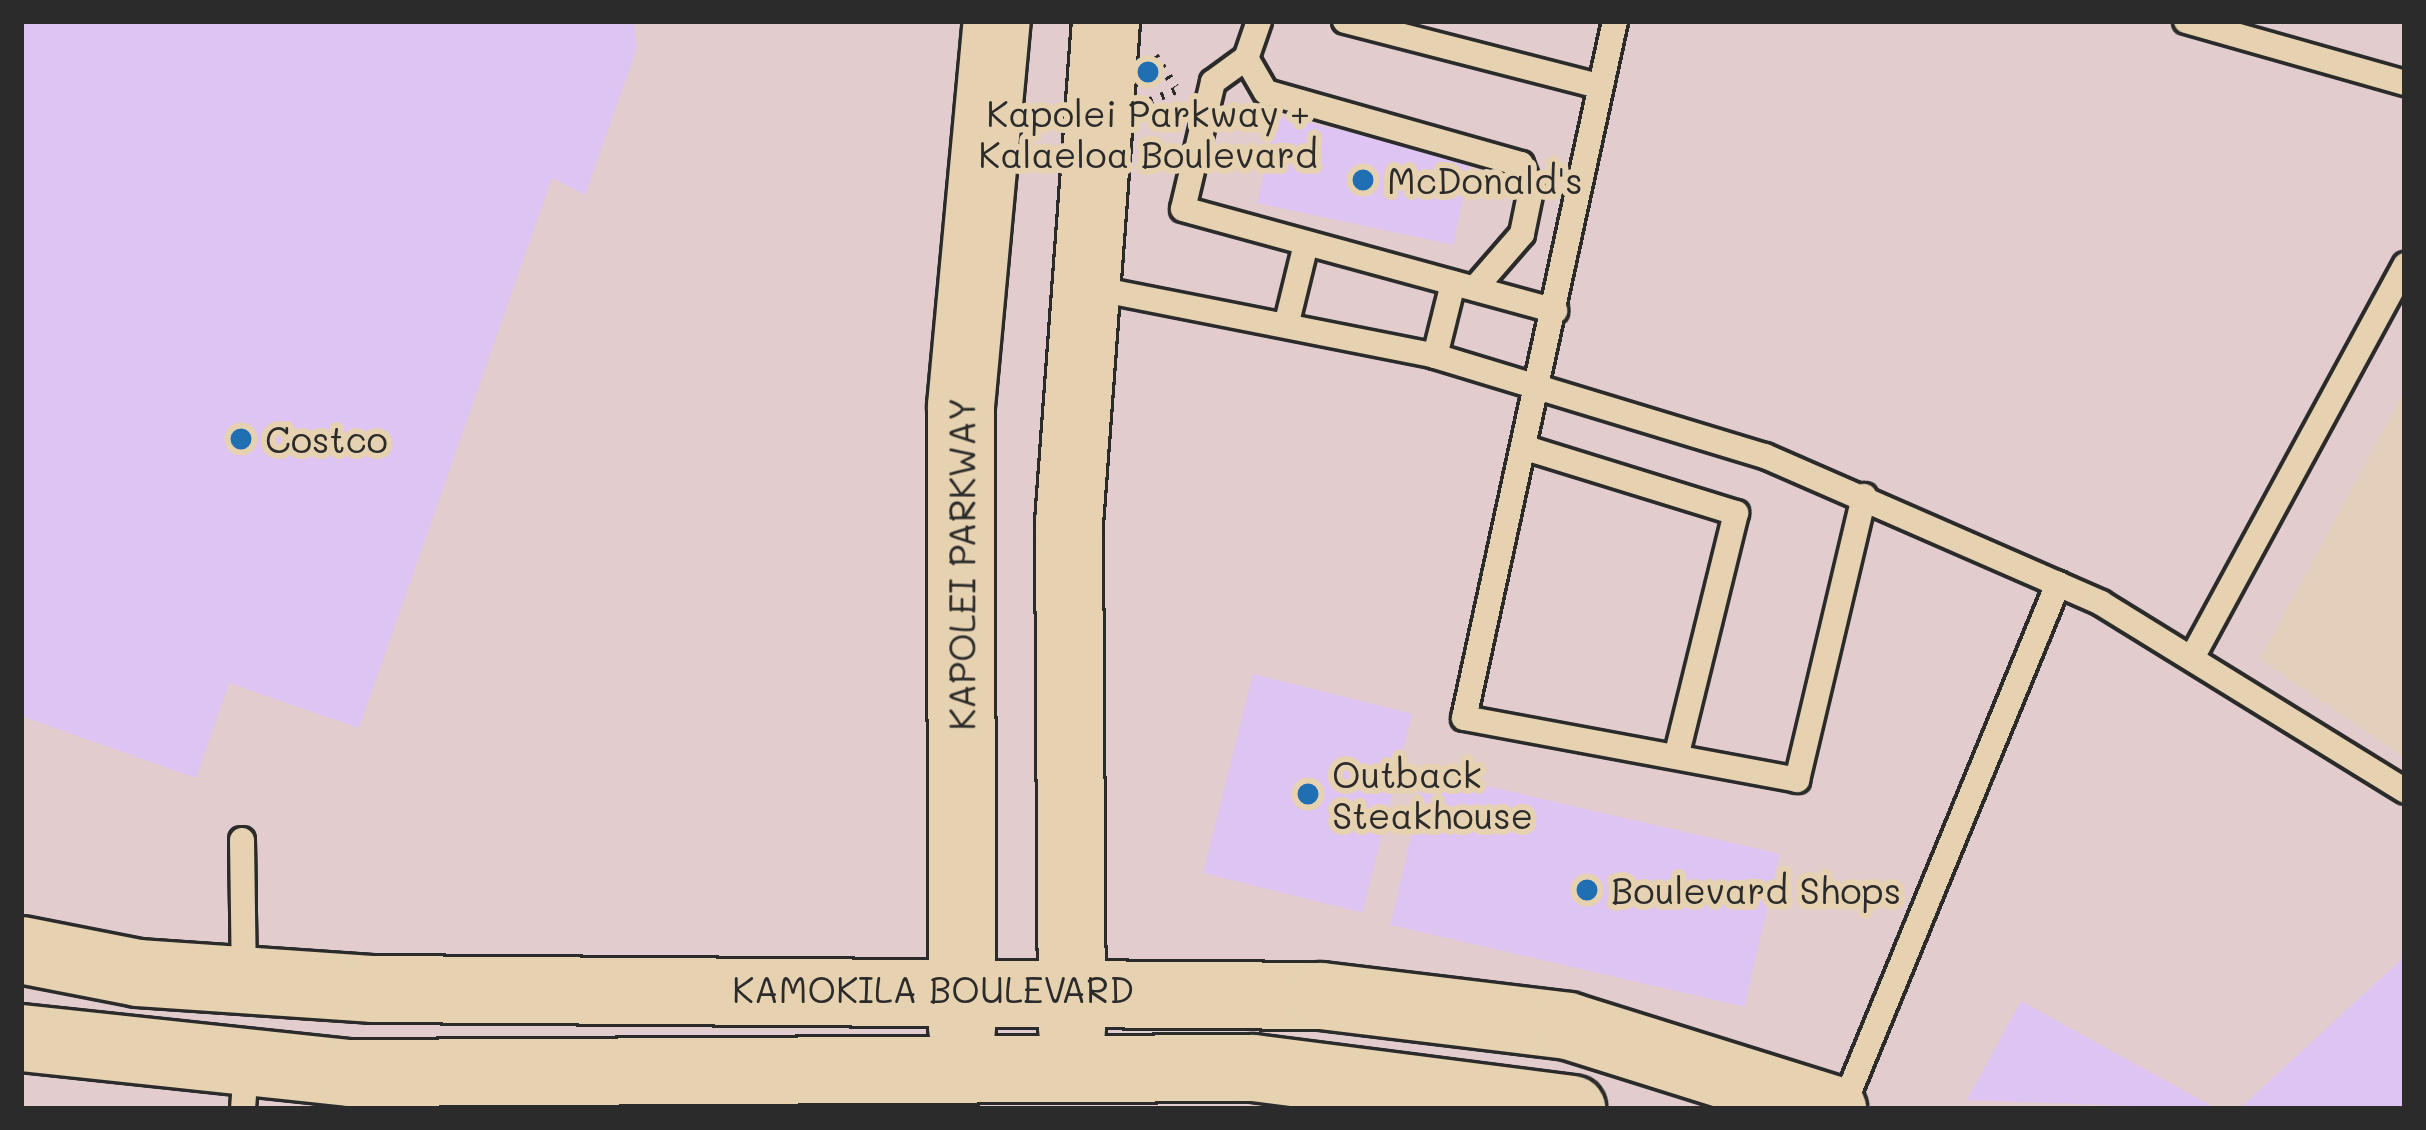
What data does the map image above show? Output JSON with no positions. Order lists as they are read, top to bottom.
{
  "streets": {
    "main road": ["KAPOLEI PARKWAY", "KAMOKILA BOULEVARD"]
  },
  "crossings": [
    ["KAPOLEI PARKWAY", "KAMOKILA BOULEVARD"]
  ],
  "places": [
    "Kapolei Parkway + Kalaeloa Boulevard",
    "McDonald's",
    "Costco",
    "Outback Steakhouse",
    "Boulevard Shops"
  ]
}
